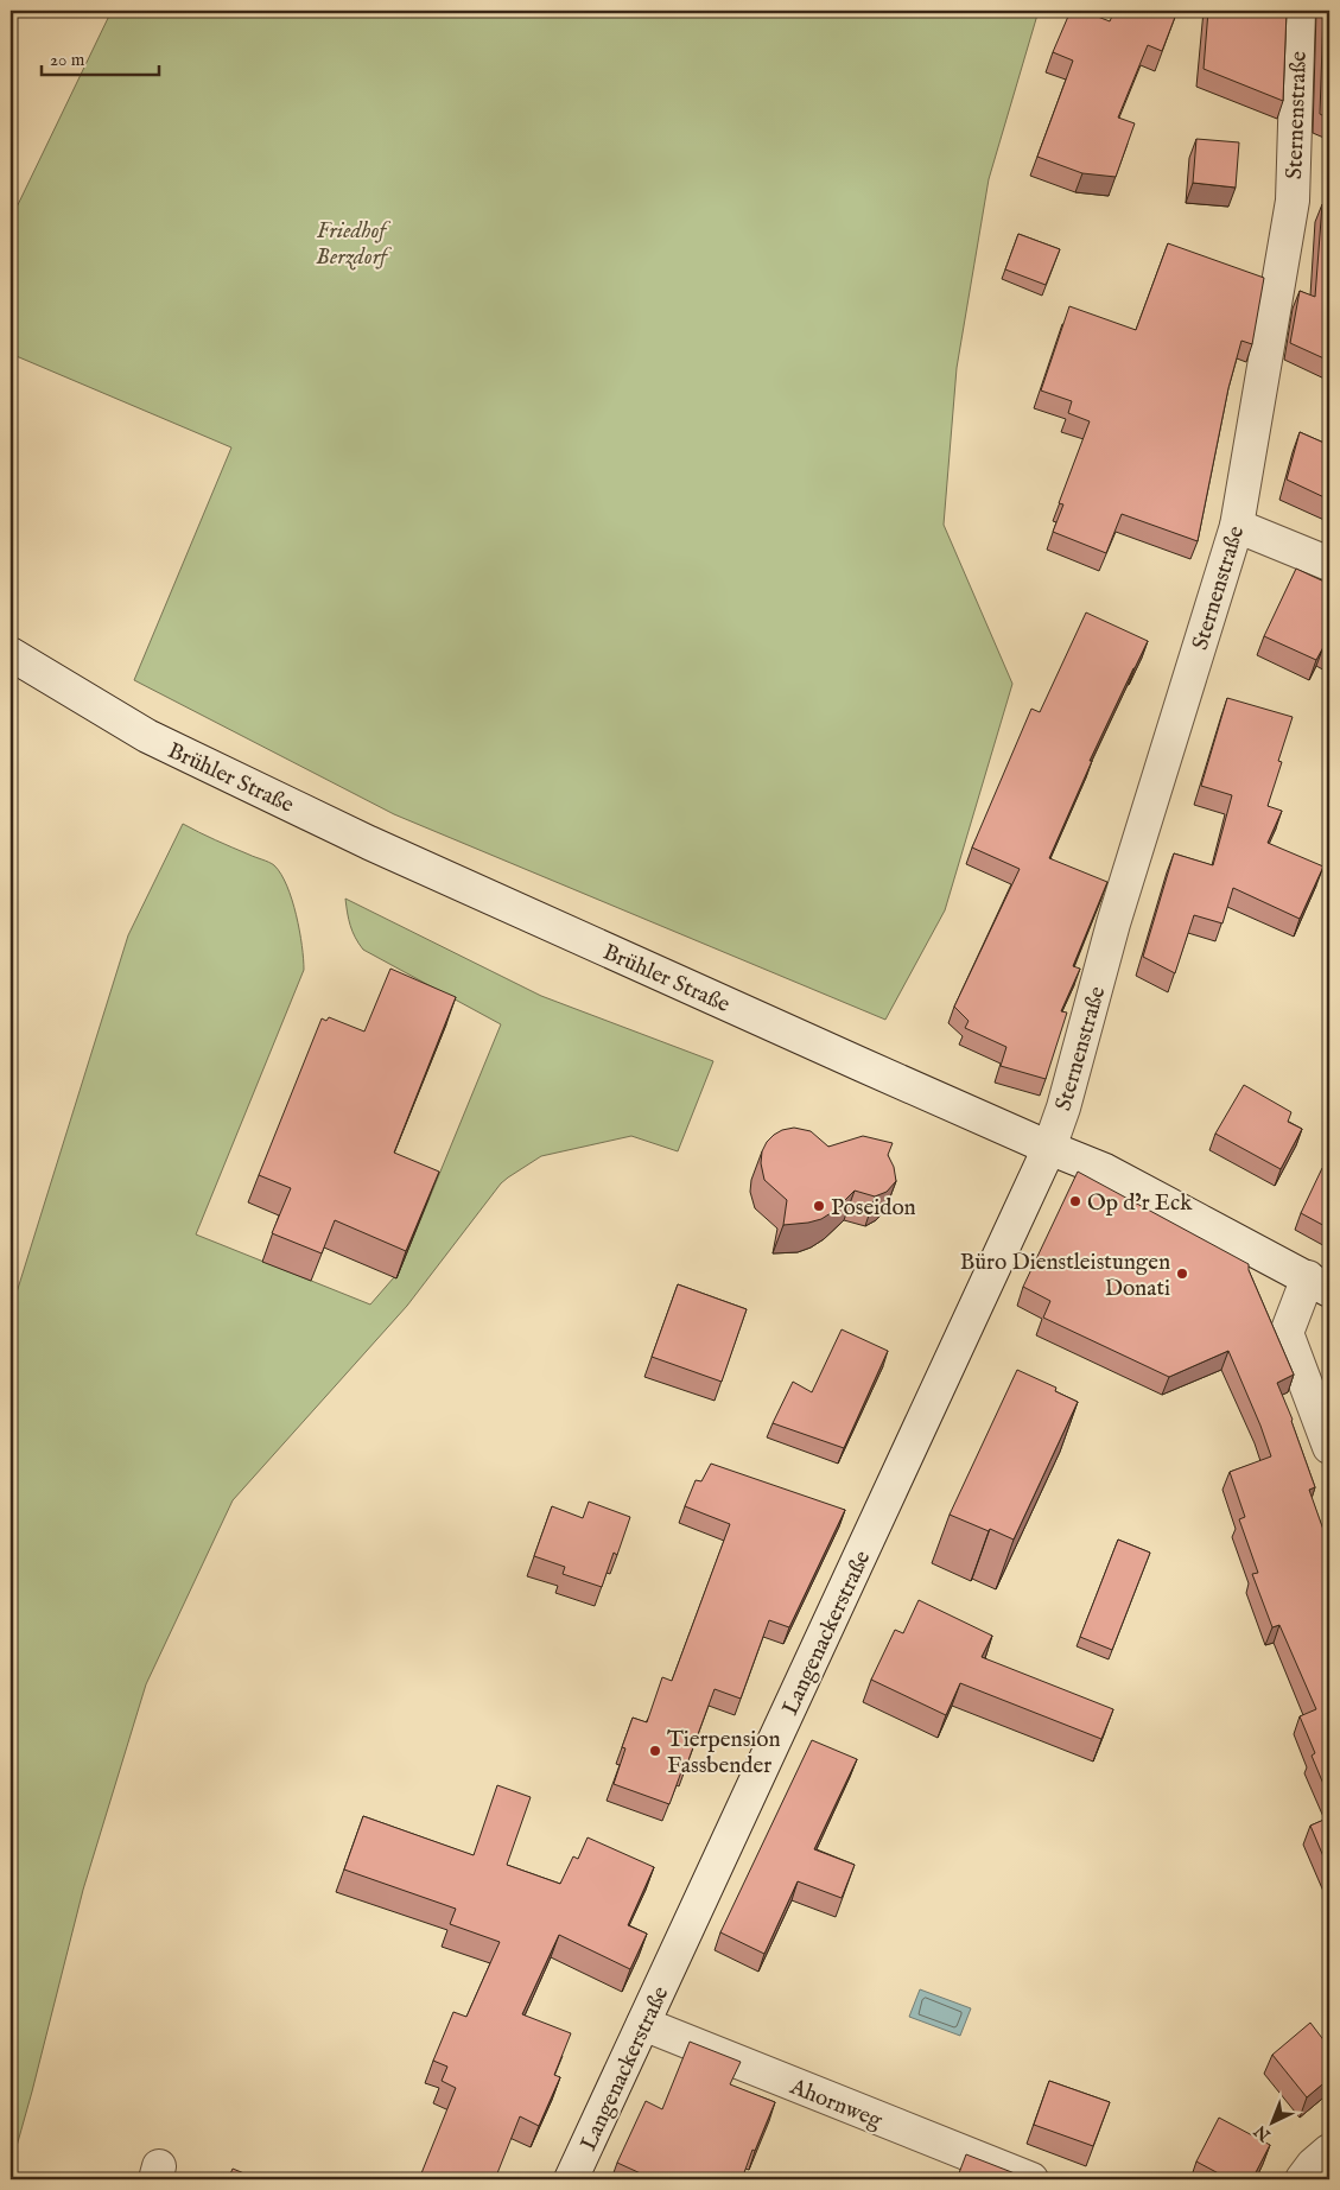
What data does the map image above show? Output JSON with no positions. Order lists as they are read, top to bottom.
{
  "streets": {
    "street": [
      "Sternenstraße",
      "Brühler Straße",
      "Langenackerstraße",
      "Ahornweg"
    ]
  },
  "crossings": [
    ["Sternenstraße", "Brühler Straße"],
    ["Sternenstraße", "Langenackerstraße"],
    ["Brühler Straße", "Langenackerstraße"],
    ["Langenackerstraße", "Ahornweg"]
  ],
  "parks": ["Friedhof Berzdorf"],
  "places": [
    "Op d’r Eck",
    "Poseidon",
    "Büro Dienstleistungen Donati",
    "Tierpension Fassbender"
  ],
  "scale_bar": "20 m",
  "north": "bottom left"
}
